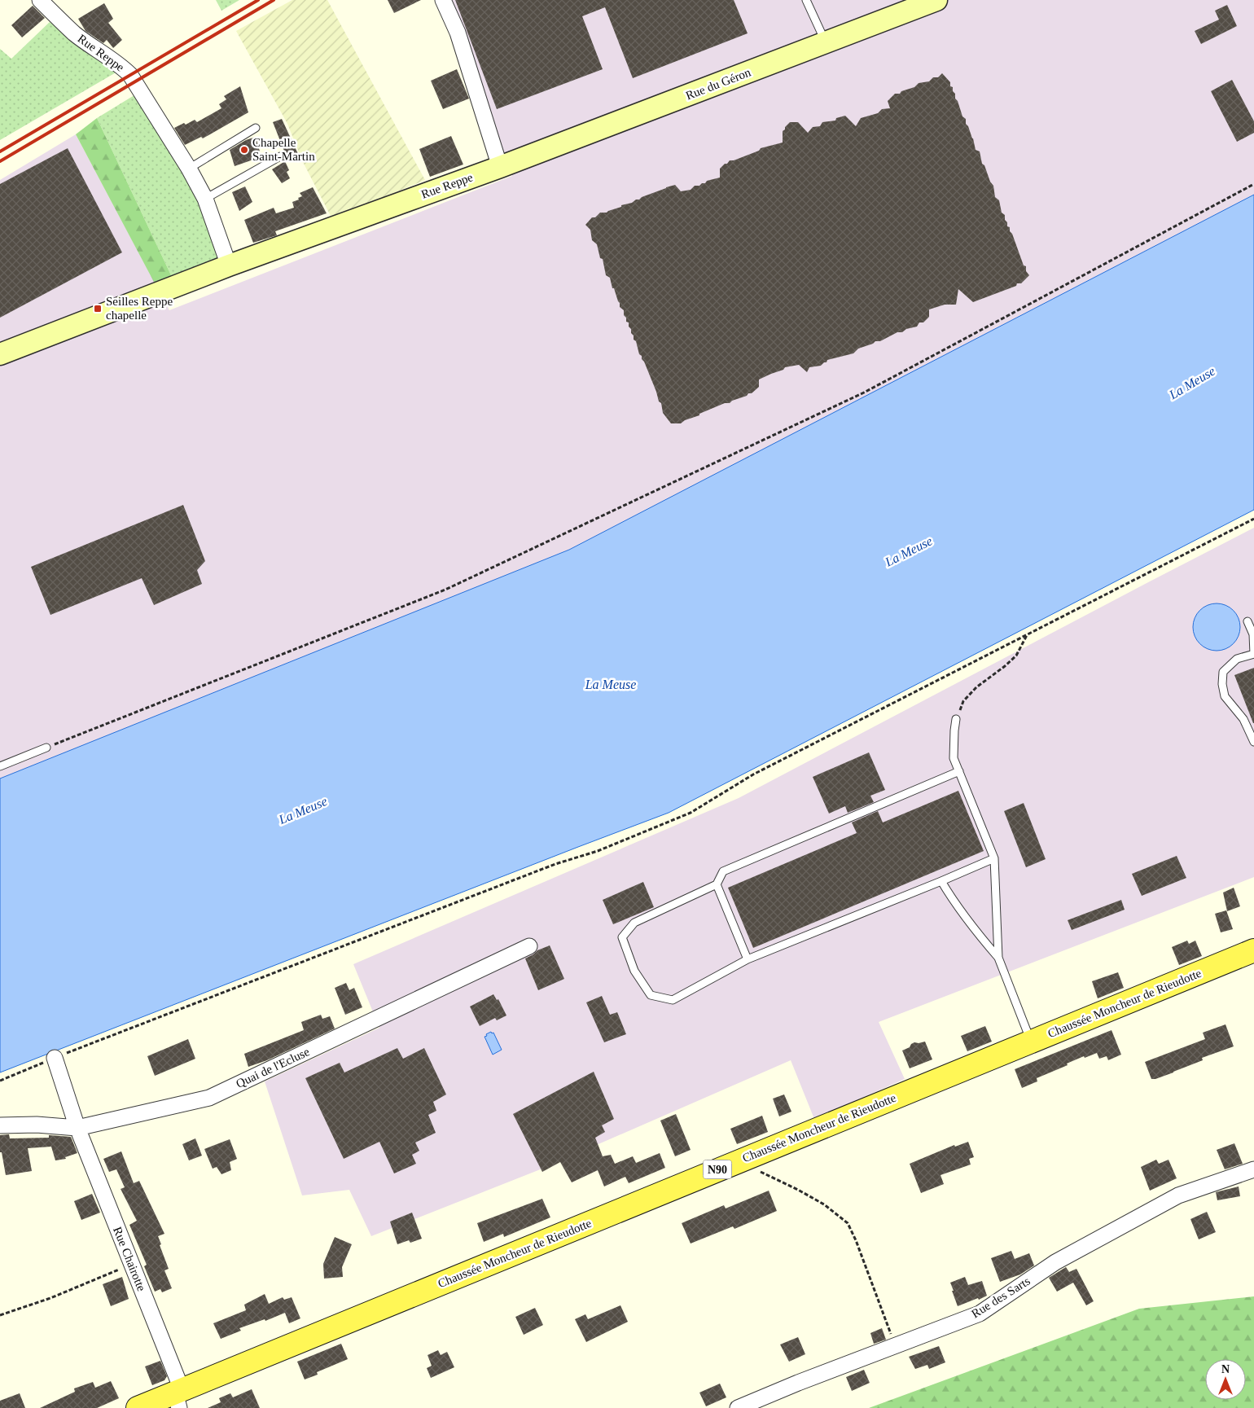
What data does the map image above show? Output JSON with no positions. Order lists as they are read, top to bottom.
{
  "streets": {
    "main road": [
      "Rue Reppe",
      "Rue du Géron",
      "Chaussée Moncheur de Rieudotte",
      "N90"
    ],
    "street": ["Quai de l'Ecluse", "Rue Chairotte", "Rue des Sarts"]
  },
  "crossings": [
    ["Rue Reppe", "Rue du Géron"],
    ["Chaussée Moncheur de Rieudotte", "N90"],
    ["Chaussée Moncheur de Rieudotte", "Rue Chairotte"],
    ["Quai de l'Ecluse", "Rue Chairotte"],
    ["N90", "Rue Chairotte"]
  ],
  "water": ["La Meuse"],
  "places": {
    "other": ["Chapelle Saint-Martin"],
    "transit": ["Seilles Reppe chapelle"]
  },
  "north": "top"
}
